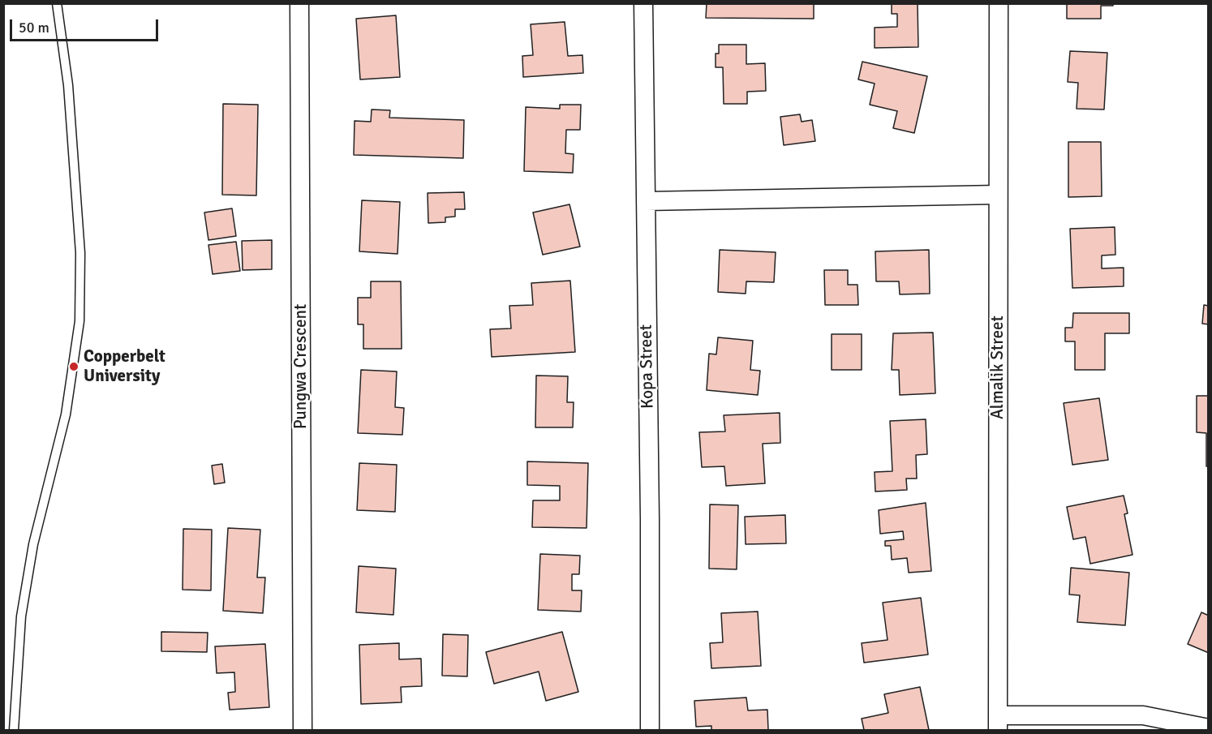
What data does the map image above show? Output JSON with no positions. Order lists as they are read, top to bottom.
{
  "streets": {
    "street": ["Pungwa Crescent", "Kopa Street", "Almalik Street"]
  },
  "places": ["Copperbelt University"],
  "scale_bar": "50 m"
}
